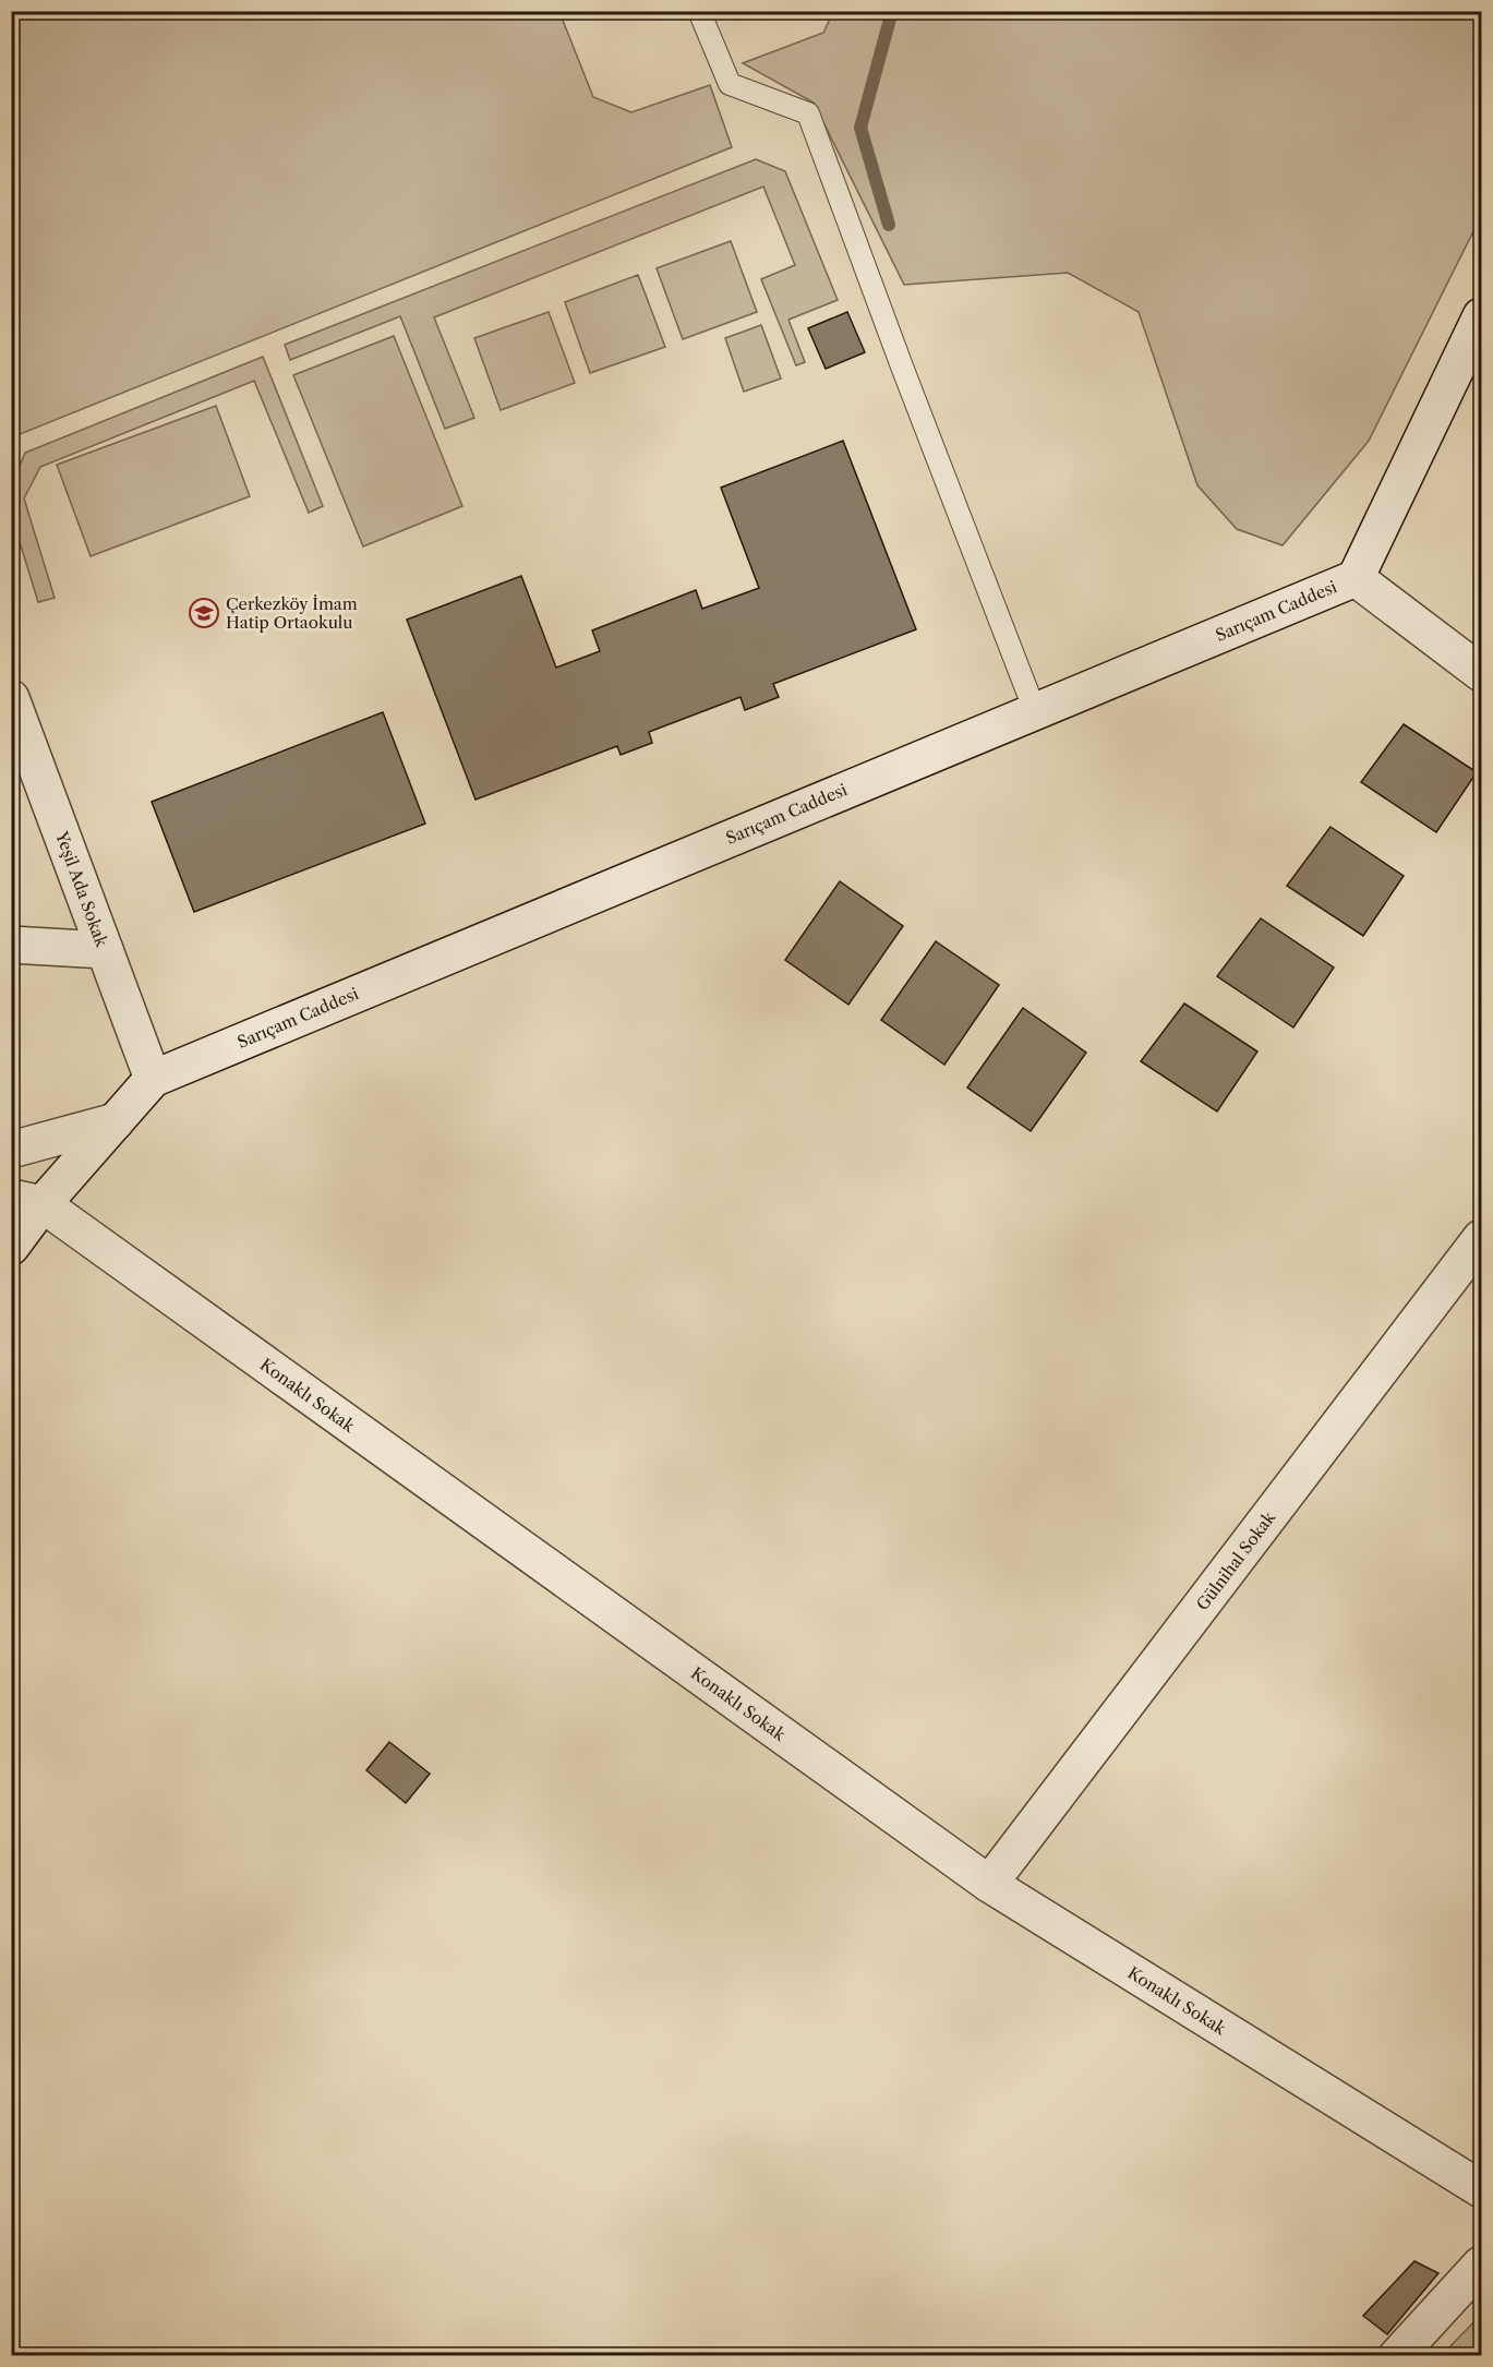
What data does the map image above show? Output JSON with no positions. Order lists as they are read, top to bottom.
{
  "streets": {
    "street": [
      "Sarıçam Caddesi",
      "Yeşil Ada Sokak",
      "Konaklı Sokak",
      "Gülnihal Sokak"
    ]
  },
  "crossings": [
    ["Sarıçam Caddesi", "Yeşil Ada Sokak"],
    ["Sarıçam Caddesi", "Konaklı Sokak"],
    ["Konaklı Sokak", "Gülnihal Sokak"]
  ],
  "places": {
    "school or university": ["Çerkezköy İmam Hatip Ortaokulu"]
  }
}
